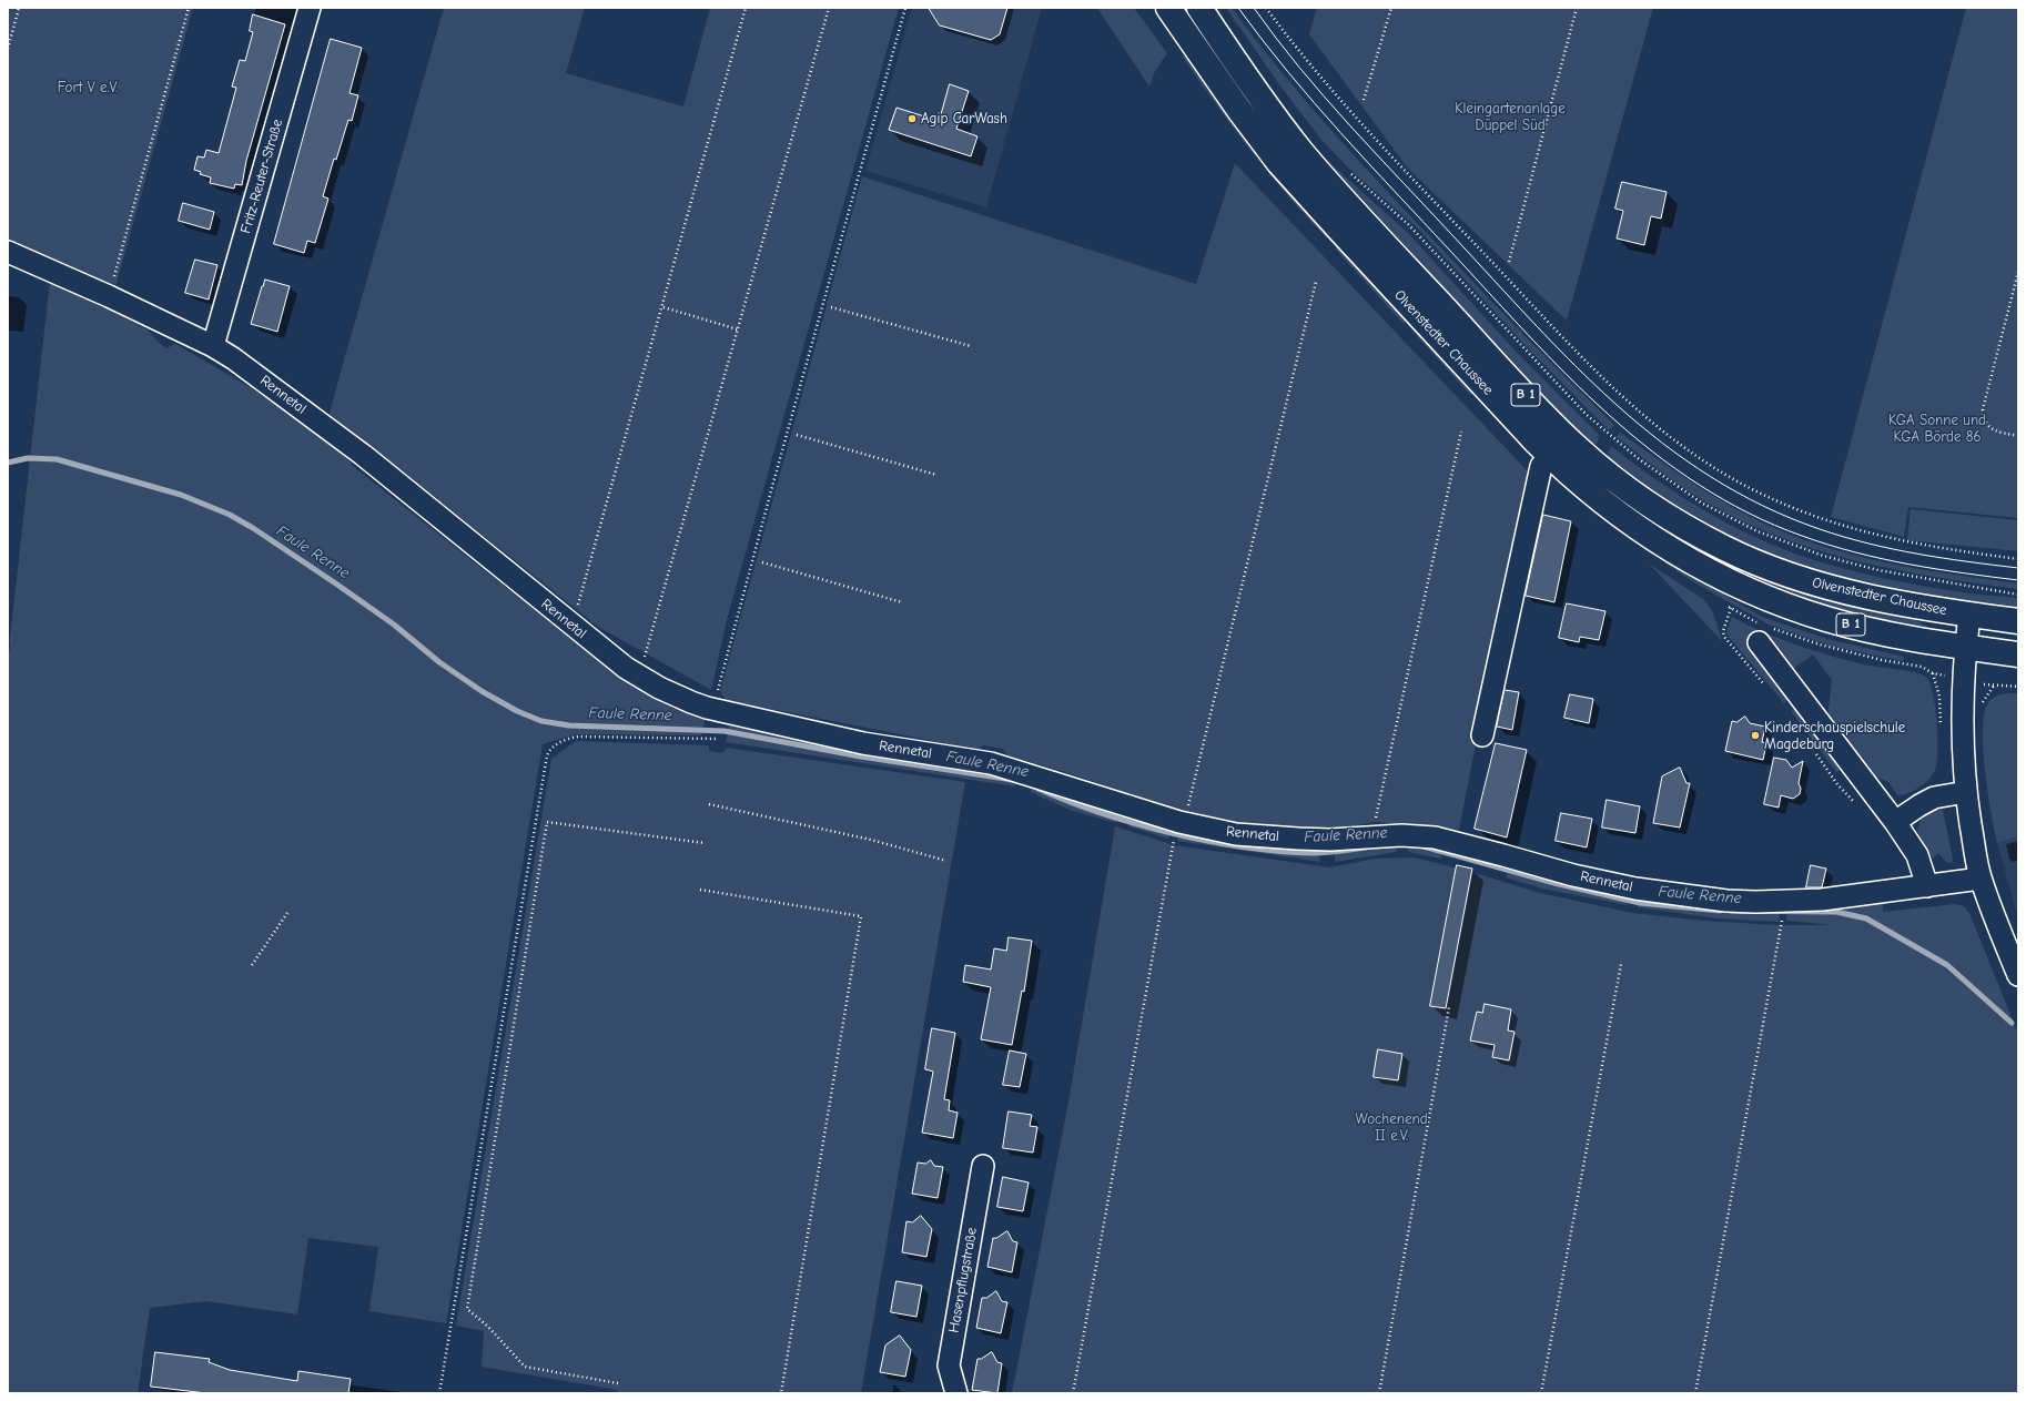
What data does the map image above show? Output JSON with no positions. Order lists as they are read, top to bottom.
{
  "streets": {
    "main road": ["Olvenstedter Chaussee", "B 1"],
    "street": ["Fritz-Reuter-Straße", "Rennetal", "Hasenpflugstraße"]
  },
  "crossings": [
    ["Fritz-Reuter-Straße", "Rennetal"],
    ["Olvenstedter Chaussee", "B 1"]
  ],
  "water": ["Faule Renne"],
  "parks": [
    "Fort V e.V.",
    "Kleingartenanlage Düppel Süd",
    "KGA Sonne und KGA Börde 86",
    "Wochenend II e.V."
  ],
  "places": ["Agip CarWash", "Kinderschauspielschule Magdeburg"]
}
